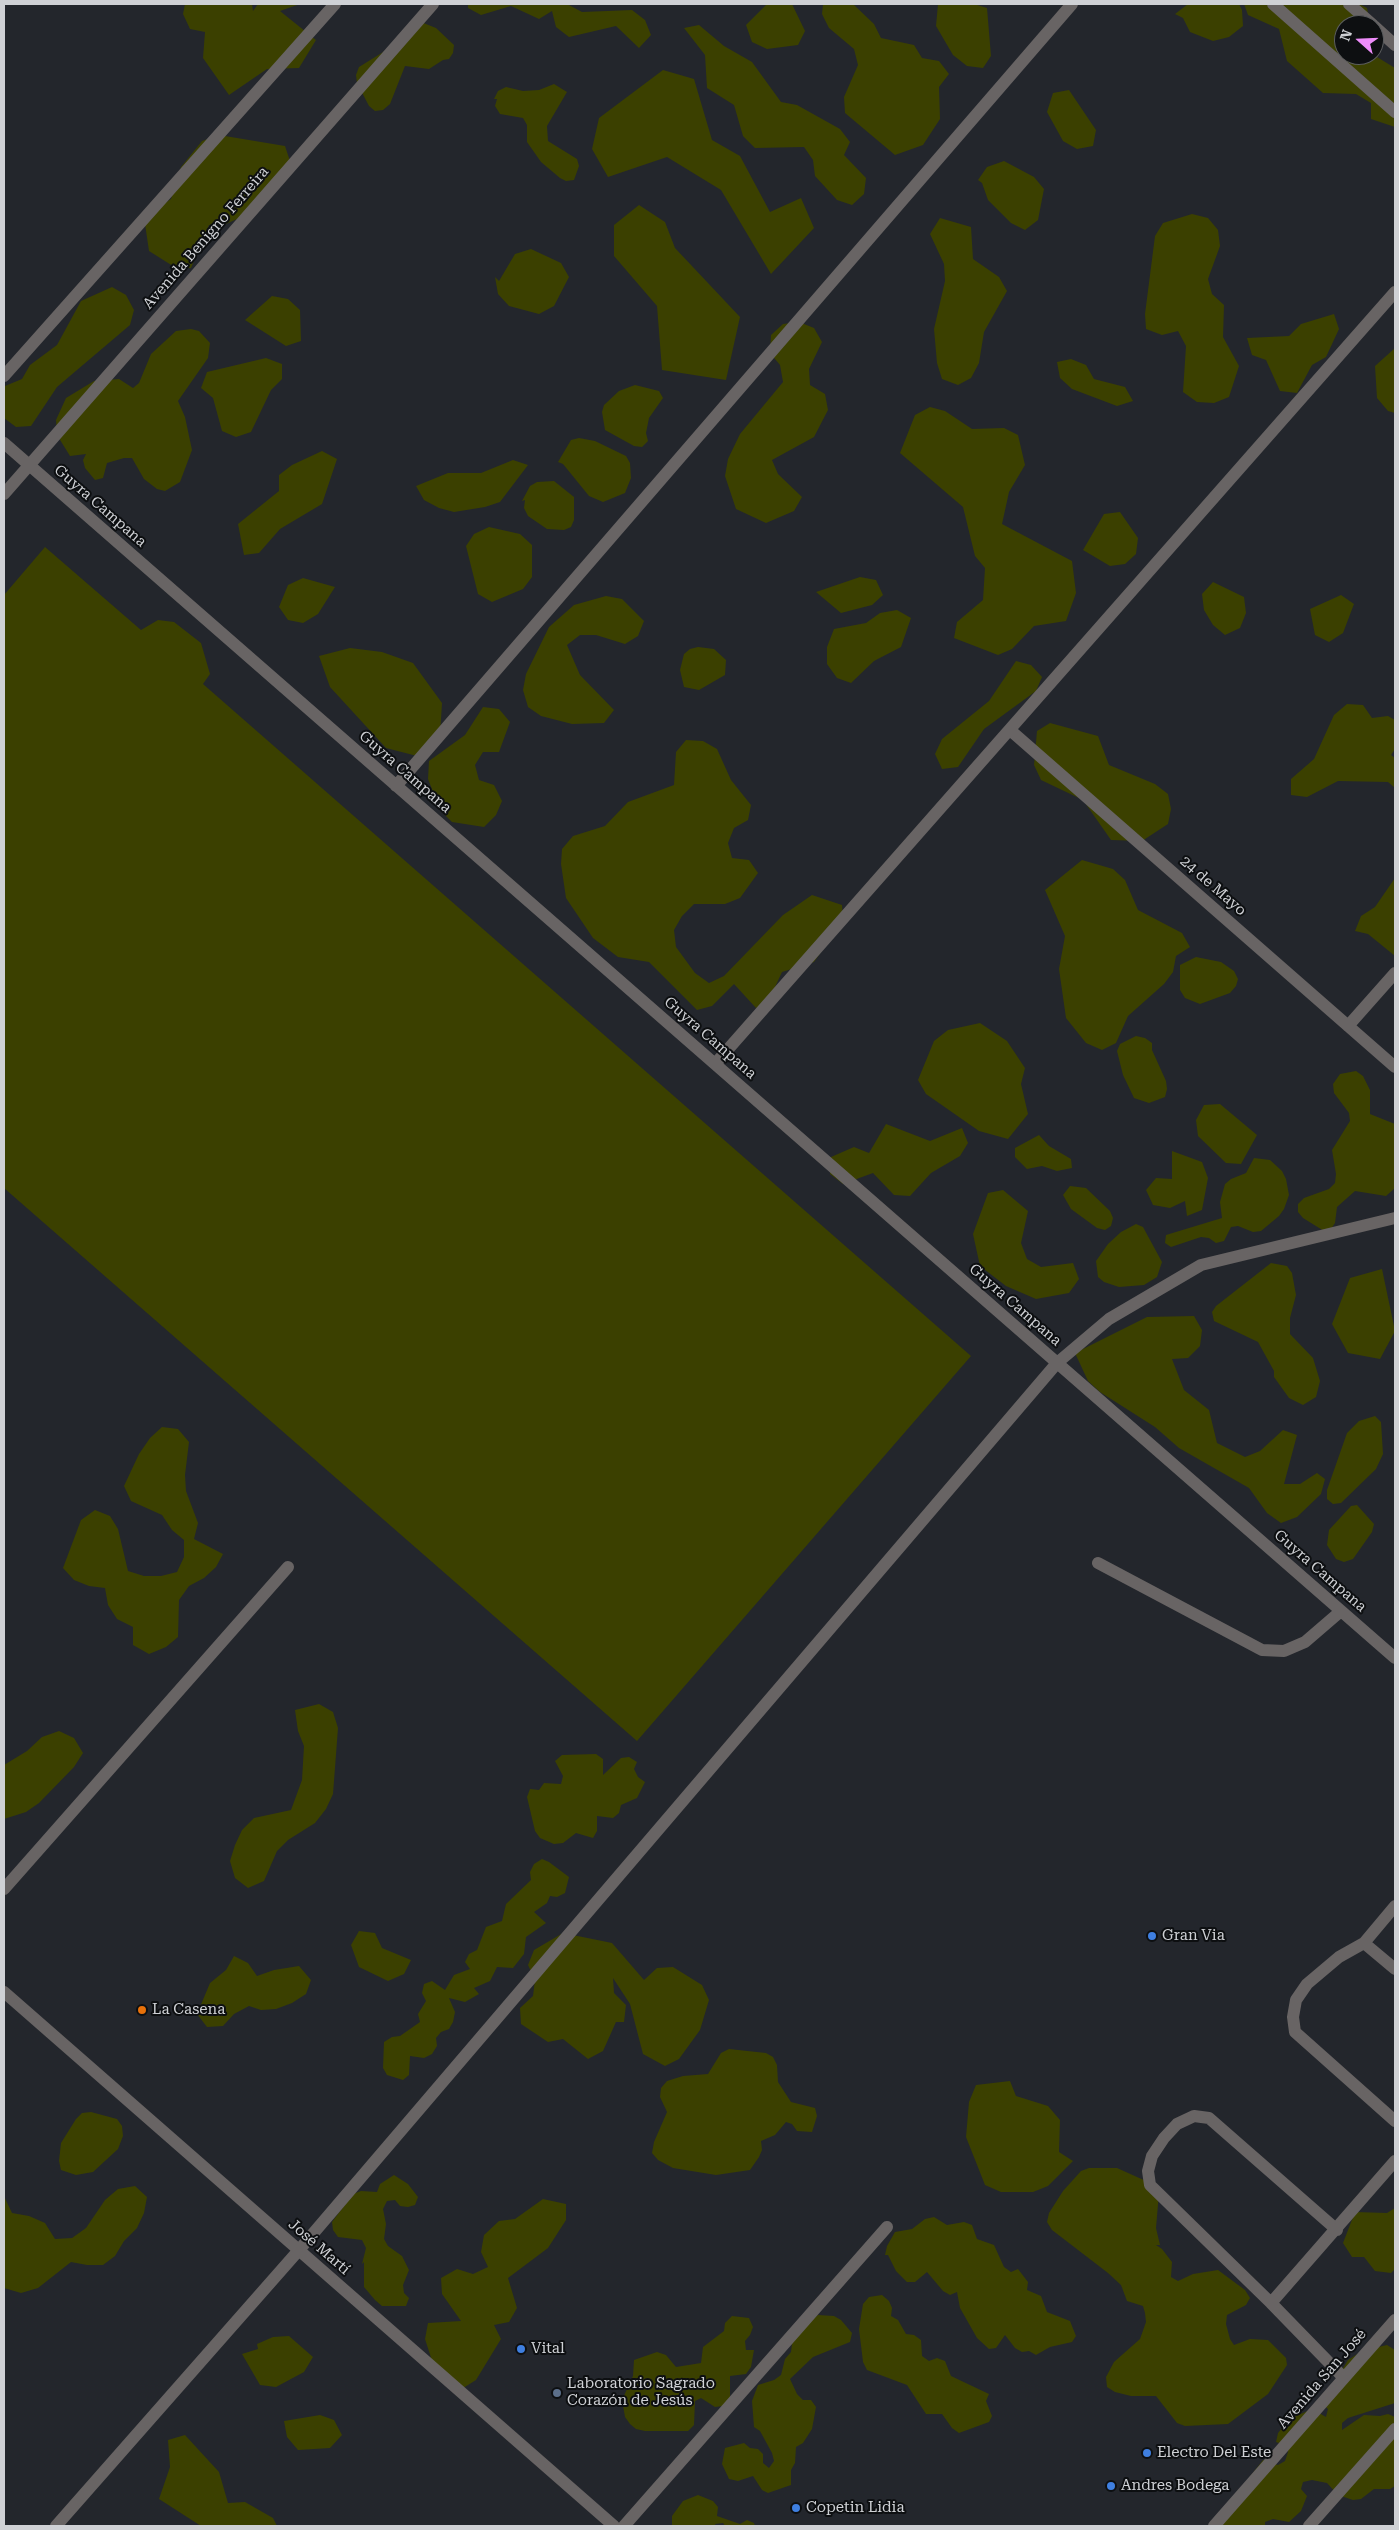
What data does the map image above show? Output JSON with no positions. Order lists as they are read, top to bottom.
{
  "streets": {
    "street": [
      "Avenida Benigno Ferreira",
      "Guyra Campana",
      "24 de Mayo",
      "José Martí",
      "Avenida San José"
    ]
  },
  "crossings": [
    ["Avenida Benigno Ferreira", "Guyra Campana"]
  ],
  "places": [
    "Gran Via",
    "La Casena",
    "Vital",
    "Laboratorio Sagrado Corazón de Jesús",
    "Electro Del Este",
    "Andres Bodega",
    "Copetin Lidia"
  ],
  "north": "left"
}
